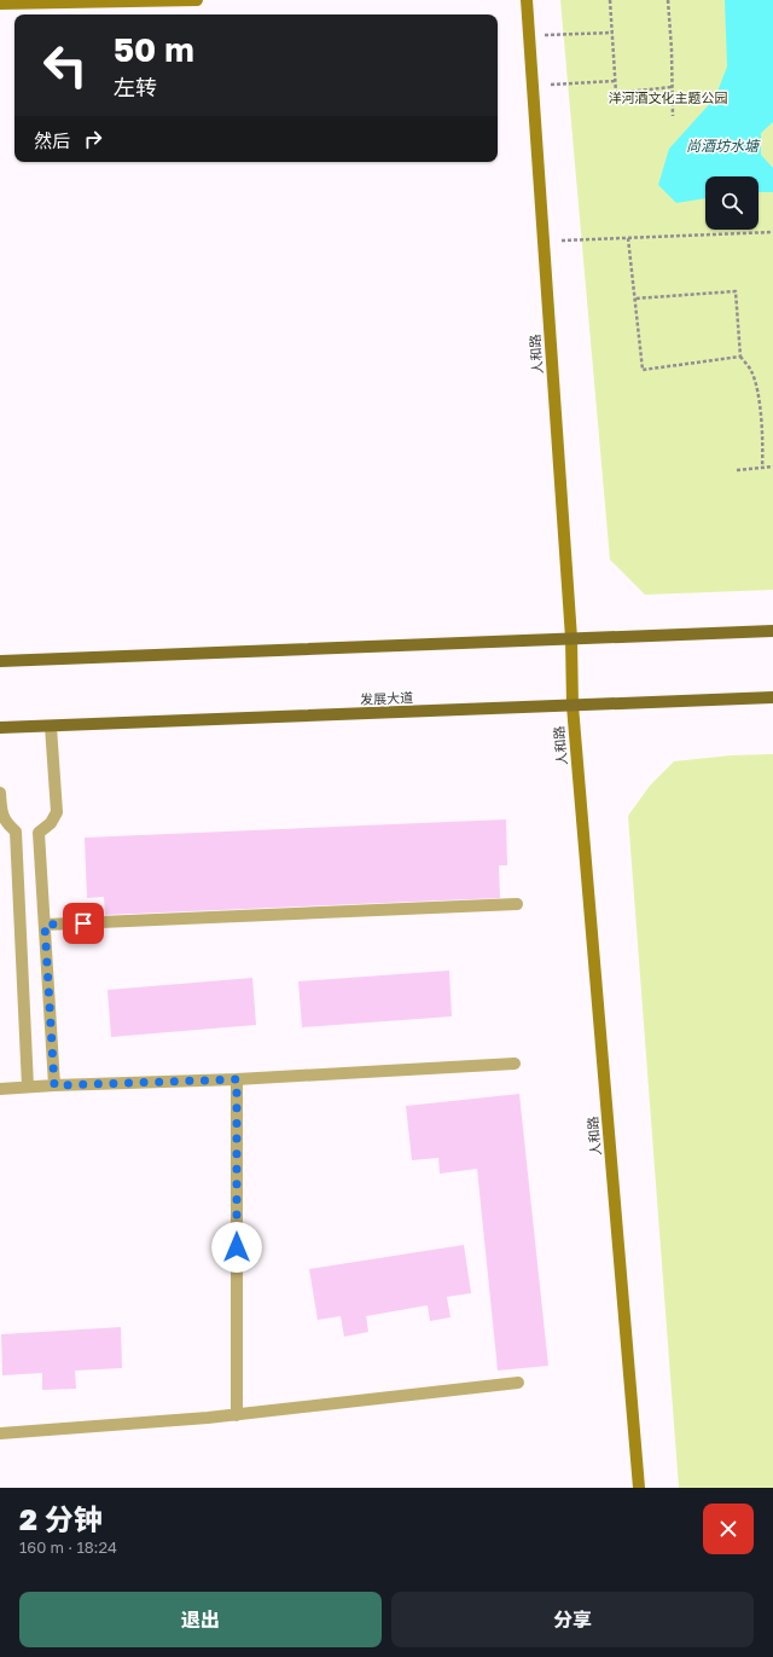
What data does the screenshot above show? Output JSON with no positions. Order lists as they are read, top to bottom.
{
  "streets": {
    "main road": ["发展大道"],
    "street": ["人和路"]
  },
  "crossings": [
    ["人和路", "发展大道"]
  ],
  "water": ["尚酒坊水塘"],
  "parks": ["洋河酒文化主题公园"],
  "page": {
    "turn": ["50 m", "左转"],
    "then": "然后",
    "heading": ["2 分钟", "160 m · 18:24"],
    "buttons": ["退出", "分享"]
  }
}
